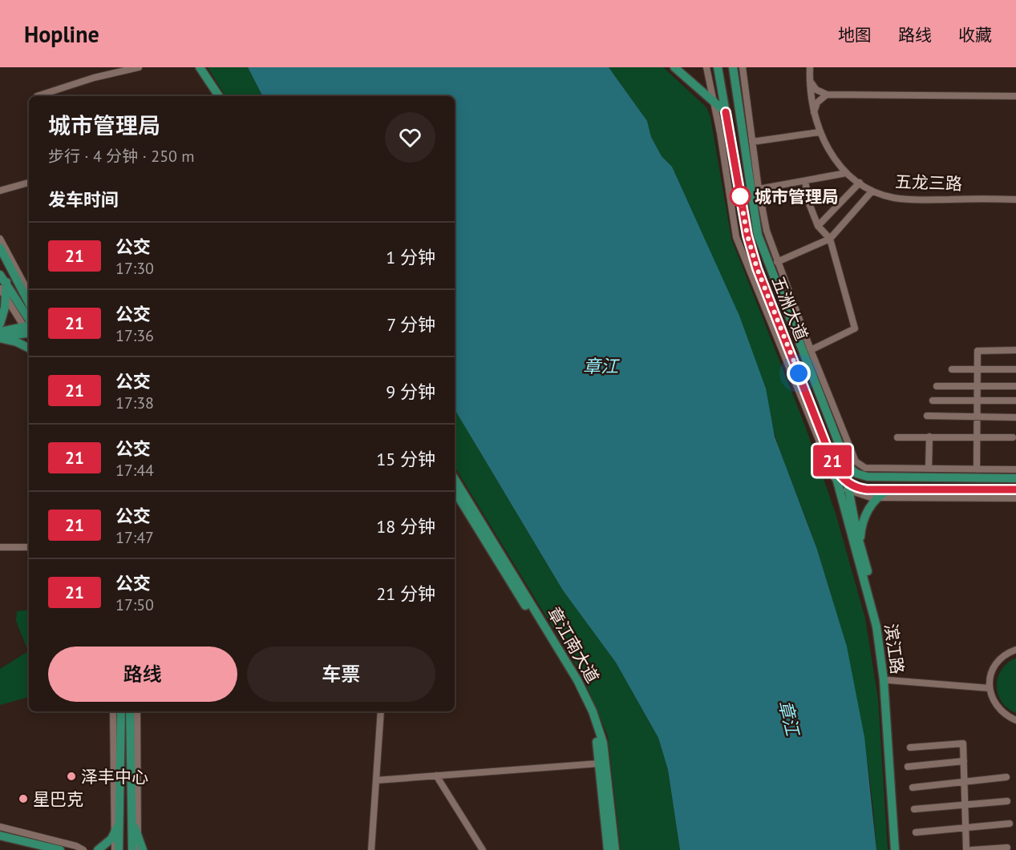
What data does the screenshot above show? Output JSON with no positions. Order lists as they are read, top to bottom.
{
  "streets": {
    "main road": ["五洲大道", "章江南大道", "滨江路"],
    "street": ["五龙三路"]
  },
  "crossings": [
    ["五洲大道", "滨江路"]
  ],
  "water": ["章江"],
  "places": ["城市管理局", "泽丰中心", "星巴克"],
  "lines": ["bus line 21"],
  "page": {
    "header": "Hopline",
    "nav": ["地图", "路线", "收藏"],
    "on_map": "21",
    "heading": [
      ["城市管理局", "步行 · 4 分钟 · 250 m"],
      "发车时间"
    ],
    "list": [
      {
        "mark": "21",
        "name": "公交",
        "note": "17:30",
        "value": "1 分钟"
      },
      {
        "mark": "21",
        "name": "公交",
        "note": "17:36",
        "value": "7 分钟"
      },
      {
        "mark": "21",
        "name": "公交",
        "note": "17:38",
        "value": "9 分钟"
      },
      {
        "mark": "21",
        "name": "公交",
        "note": "17:44",
        "value": "15 分钟"
      },
      {
        "mark": "21",
        "name": "公交",
        "note": "17:47",
        "value": "18 分钟"
      },
      {
        "mark": "21",
        "name": "公交",
        "note": "17:50",
        "value": "21 分钟"
      }
    ],
    "buttons": ["路线", "车票"]
  }
}
